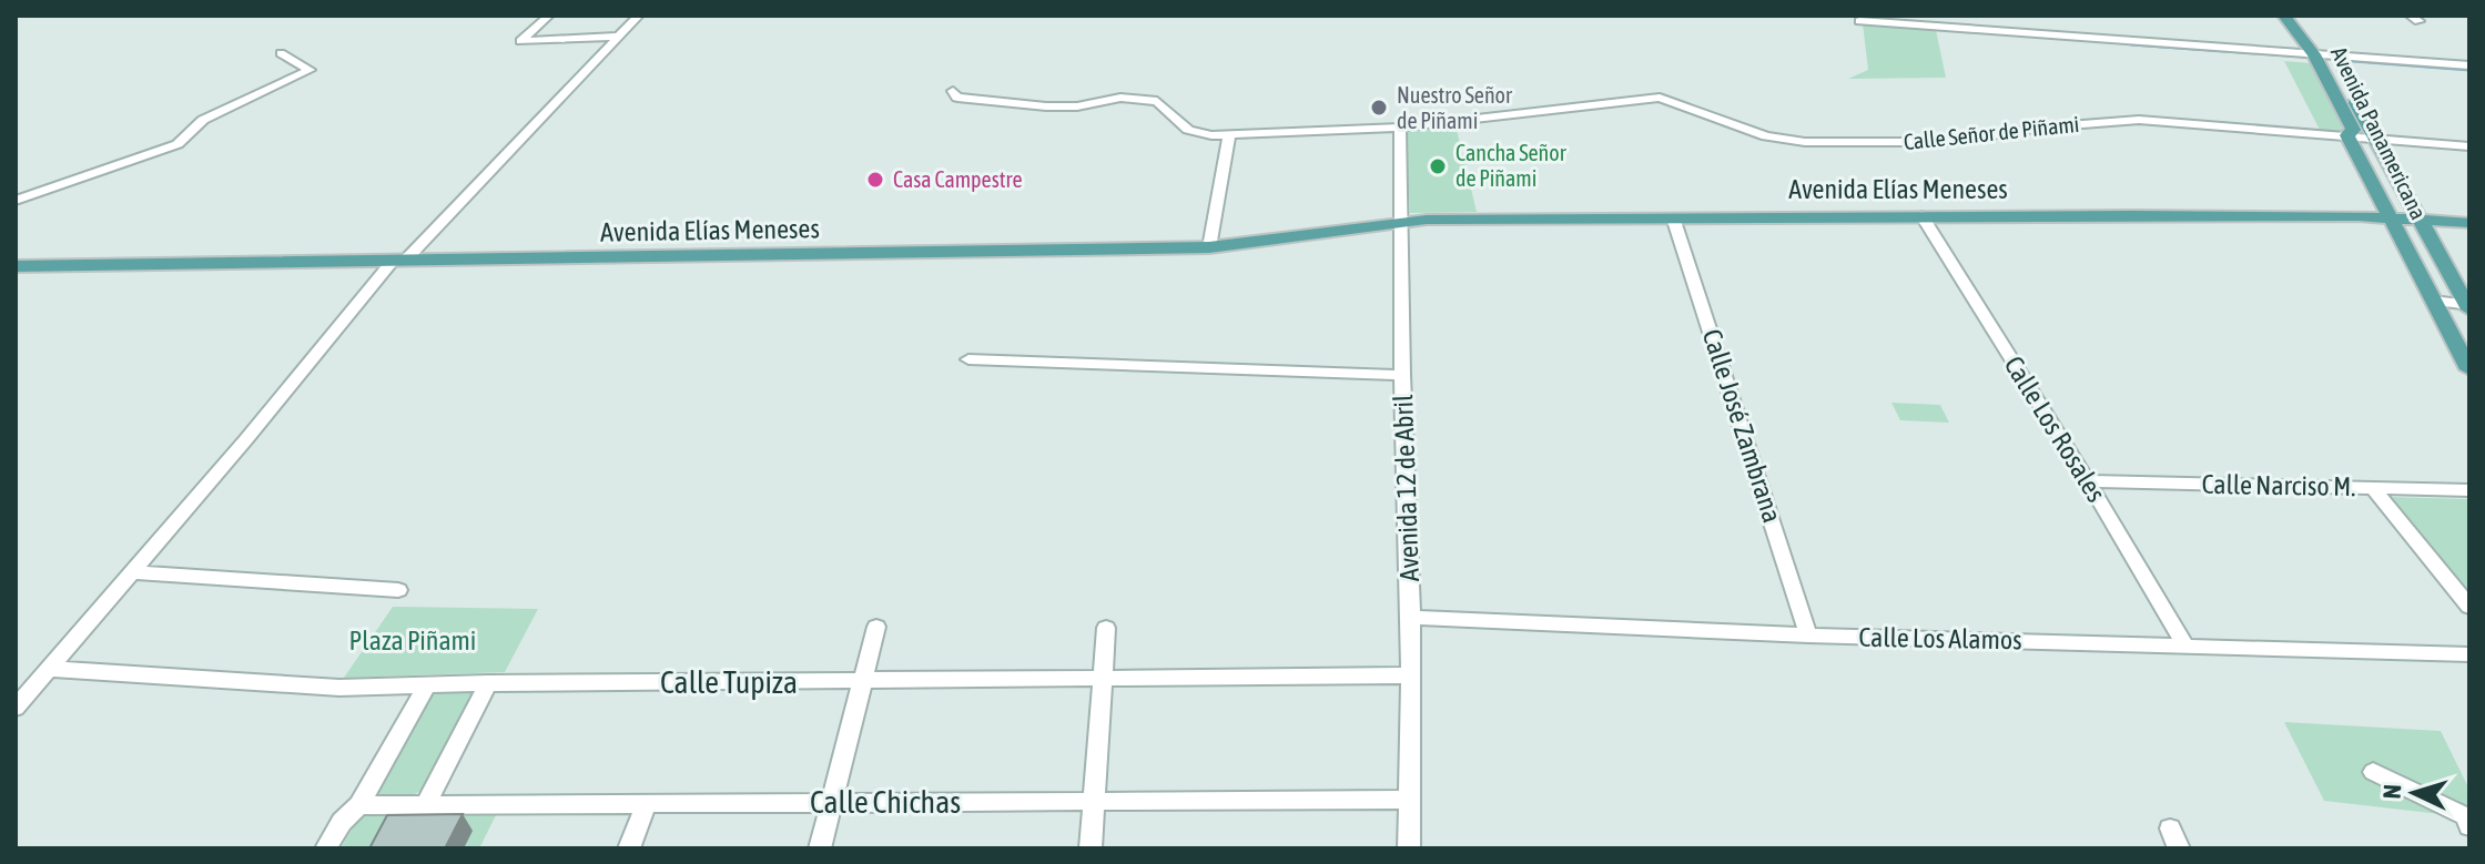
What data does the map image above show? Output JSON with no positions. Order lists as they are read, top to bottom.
{
  "streets": {
    "main road": ["Avenida Panamericana", "Avenida Elías Meneses"],
    "street": [
      "Calle Señor de Piñami",
      "Calle José Zambrana",
      "Calle Los Rosales",
      "Calle Narciso M.",
      "Avenida 12 de Abril",
      "Calle Los Alamos",
      "Calle Tupiza",
      "Calle Chichas"
    ]
  },
  "crossings": [
    ["Calle Señor de Piñami", "Avenida Panamericana"],
    ["Calle Señor de Piñami", "Avenida 12 de Abril"],
    ["Avenida Panamericana", "Avenida Elías Meneses"],
    ["Avenida Elías Meneses", "Calle José Zambrana"],
    ["Avenida Elías Meneses", "Calle Los Rosales"],
    ["Avenida Elías Meneses", "Avenida 12 de Abril"],
    ["Calle José Zambrana", "Calle Los Alamos"],
    ["Calle Los Rosales", "Calle Narciso M."],
    ["Calle Los Rosales", "Calle Los Alamos"],
    ["Avenida 12 de Abril", "Calle Los Alamos"],
    ["Avenida 12 de Abril", "Calle Tupiza"],
    ["Avenida 12 de Abril", "Calle Chichas"]
  ],
  "parks": ["Plaza Piñami"],
  "places": ["Nuestro Señor de Piñami", "Cancha Señor de Piñami", "Casa Campestre"],
  "north": "left"
}
